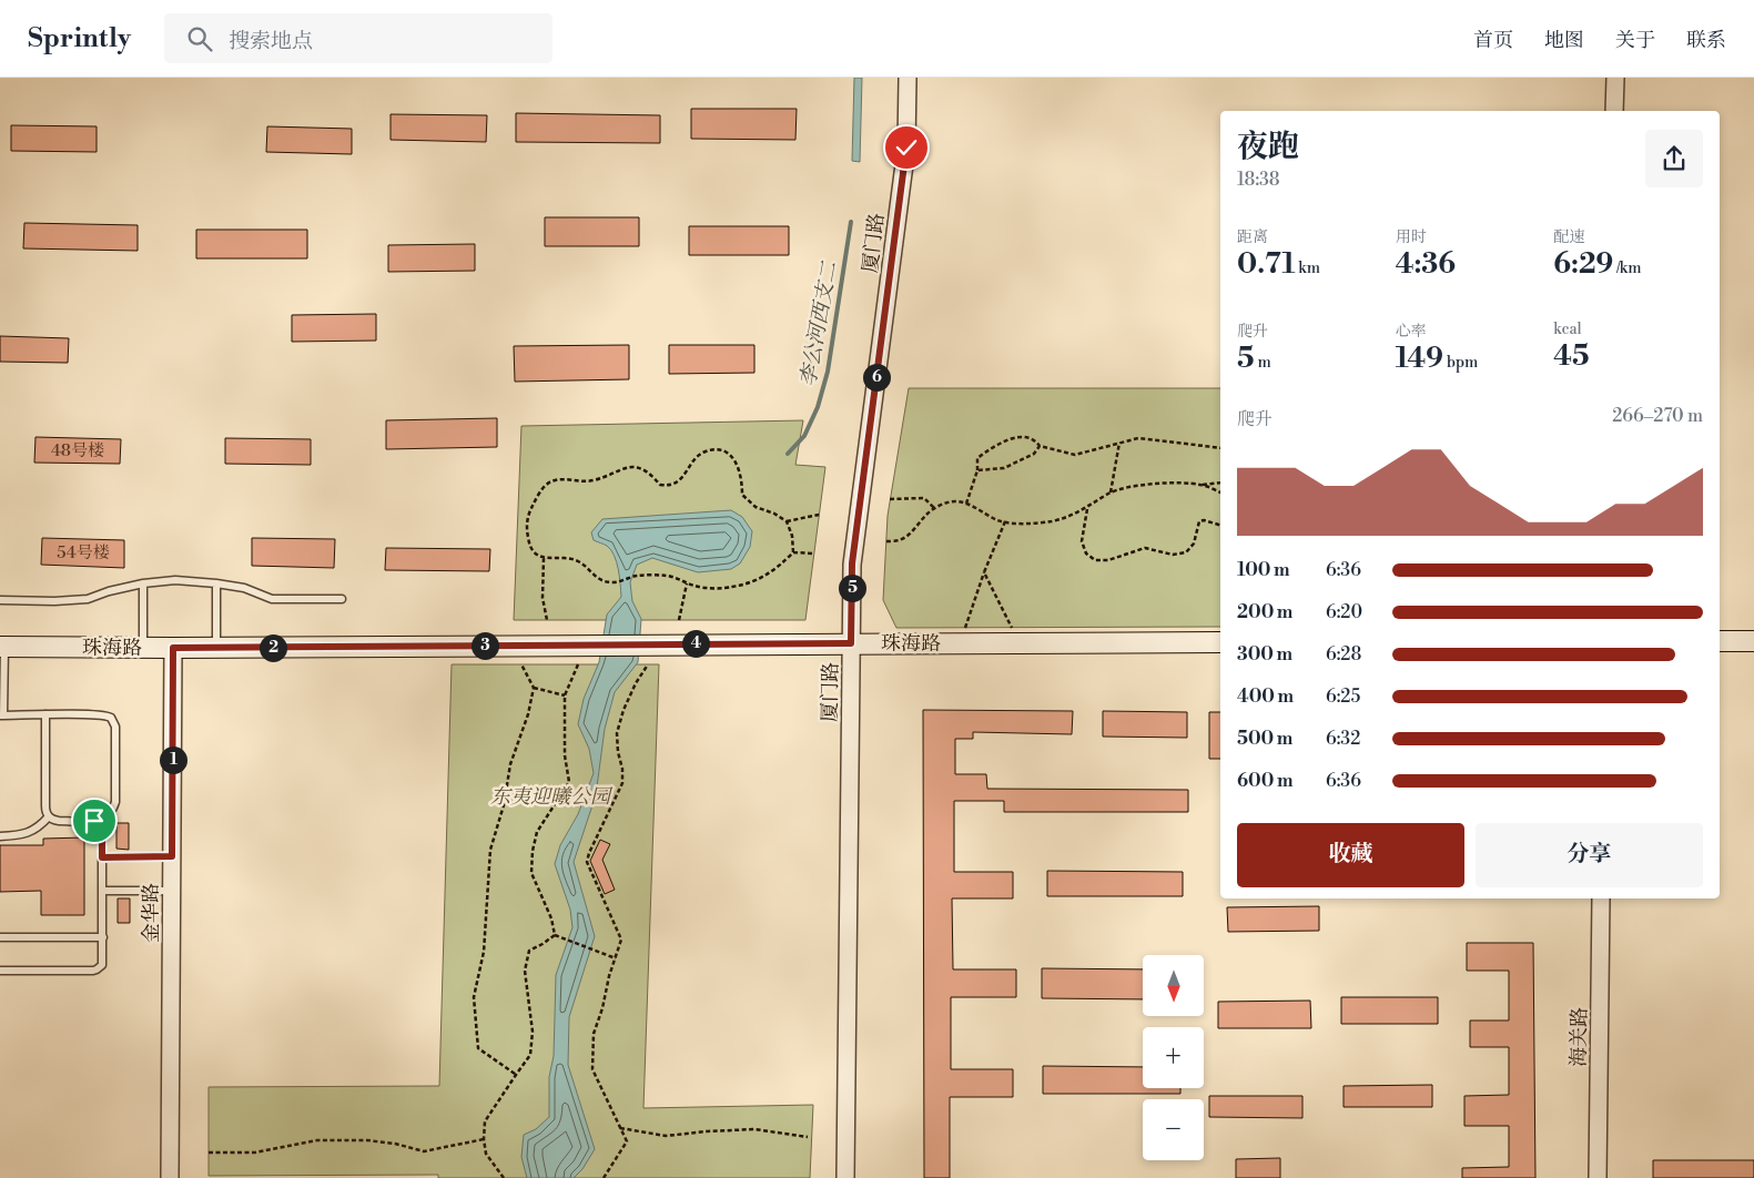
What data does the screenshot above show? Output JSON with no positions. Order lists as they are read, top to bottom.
{
  "streets": {
    "main road": ["珠海路"],
    "street": ["厦门路", "金华路", "海关路"]
  },
  "crossings": [
    ["厦门路", "珠海路"],
    ["珠海路", "金华路"]
  ],
  "water": ["李公河西支二"],
  "parks": ["东夷迎曦公园"],
  "house_numbers": ["48号楼", "54号楼"],
  "north": "bottom",
  "page": {
    "header": "Sprintly",
    "search": "搜索地点",
    "nav": [
      "首页",
      "地图",
      "关于",
      "联系"
    ],
    "heading": ["夜跑", "18:38"],
    "stats": [
      ["距离", "0.71 km"],
      ["用时", "4:36"],
      ["配速", "6:29 /km"],
      ["爬升", "5 m"],
      ["心率", "149 bpm"],
      ["kcal", "45"]
    ],
    "pins": [
      "6",
      "5",
      "4",
      "3",
      "2",
      "1"
    ],
    "chart": ["爬升", "266–270 m"],
    "list": [
      {
        "name": "100 m",
        "note": "6:36"
      },
      {
        "name": "200 m",
        "note": "6:20"
      },
      {
        "name": "300 m",
        "note": "6:28"
      },
      {
        "name": "400 m",
        "note": "6:25"
      },
      {
        "name": "500 m",
        "note": "6:32"
      },
      {
        "name": "600 m",
        "note": "6:36"
      }
    ],
    "buttons": ["收藏", "分享"],
    "map_buttons": ["+", "−"]
  }
}
